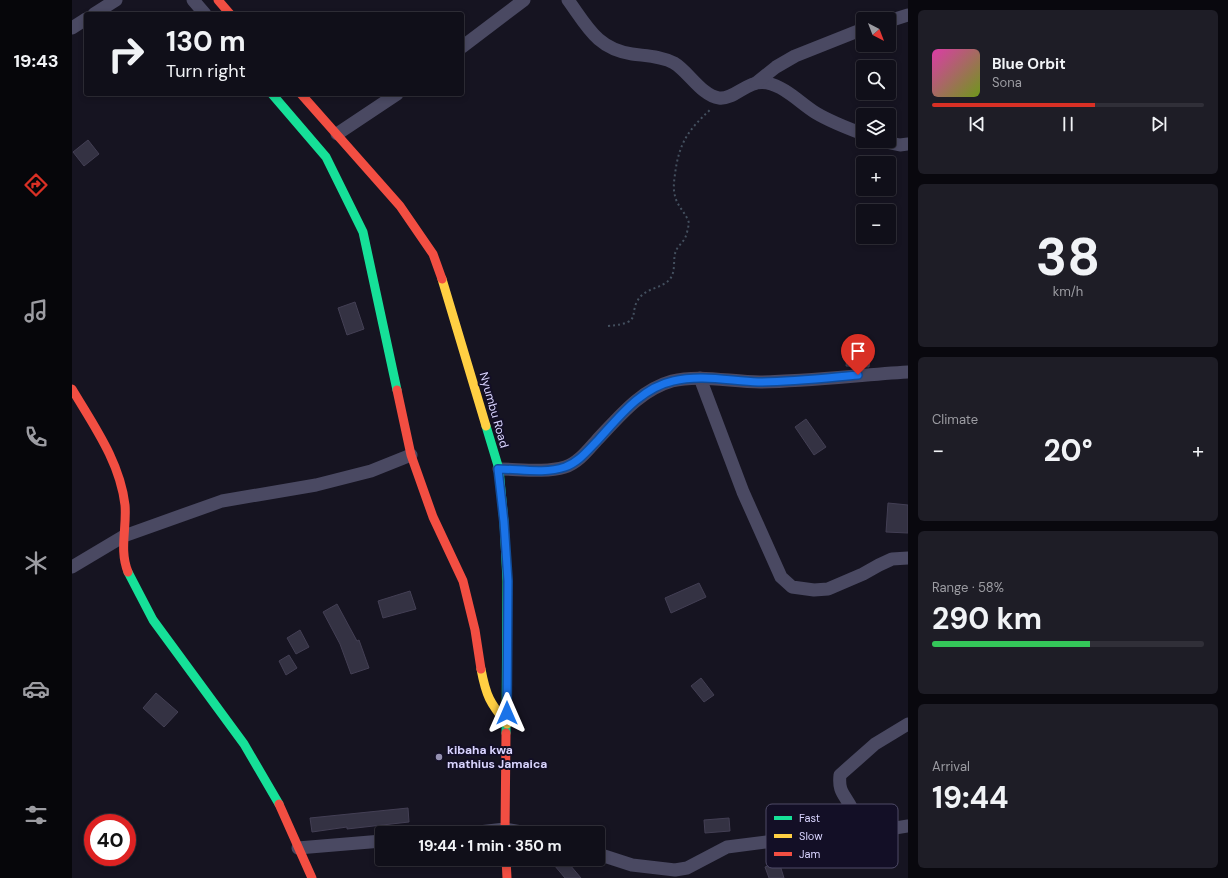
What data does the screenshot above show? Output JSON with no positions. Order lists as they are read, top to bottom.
{
  "streets": {
    "street": ["Nyumbu Road"]
  },
  "places": ["kibaha kwa mathius Jamaica"],
  "legend": ["Fast", "Slow", "Jam"],
  "north": "bottom right",
  "page": {
    "tabs": "19:43",
    "map_buttons": ["+", "−"],
    "turn": ["130 m", "Turn right"],
    "song": ["Blue Orbit", "Sona"],
    "tile": [
      ["38", "km/h"],
      "Climate",
      ["Range · 58%", "290 km"],
      ["Arrival", "19:44"]
    ],
    "heat": ["−", "20°", "+"],
    "limit": "40",
    "trip": "19:44 · 1 min · 350 m"
  }
}
